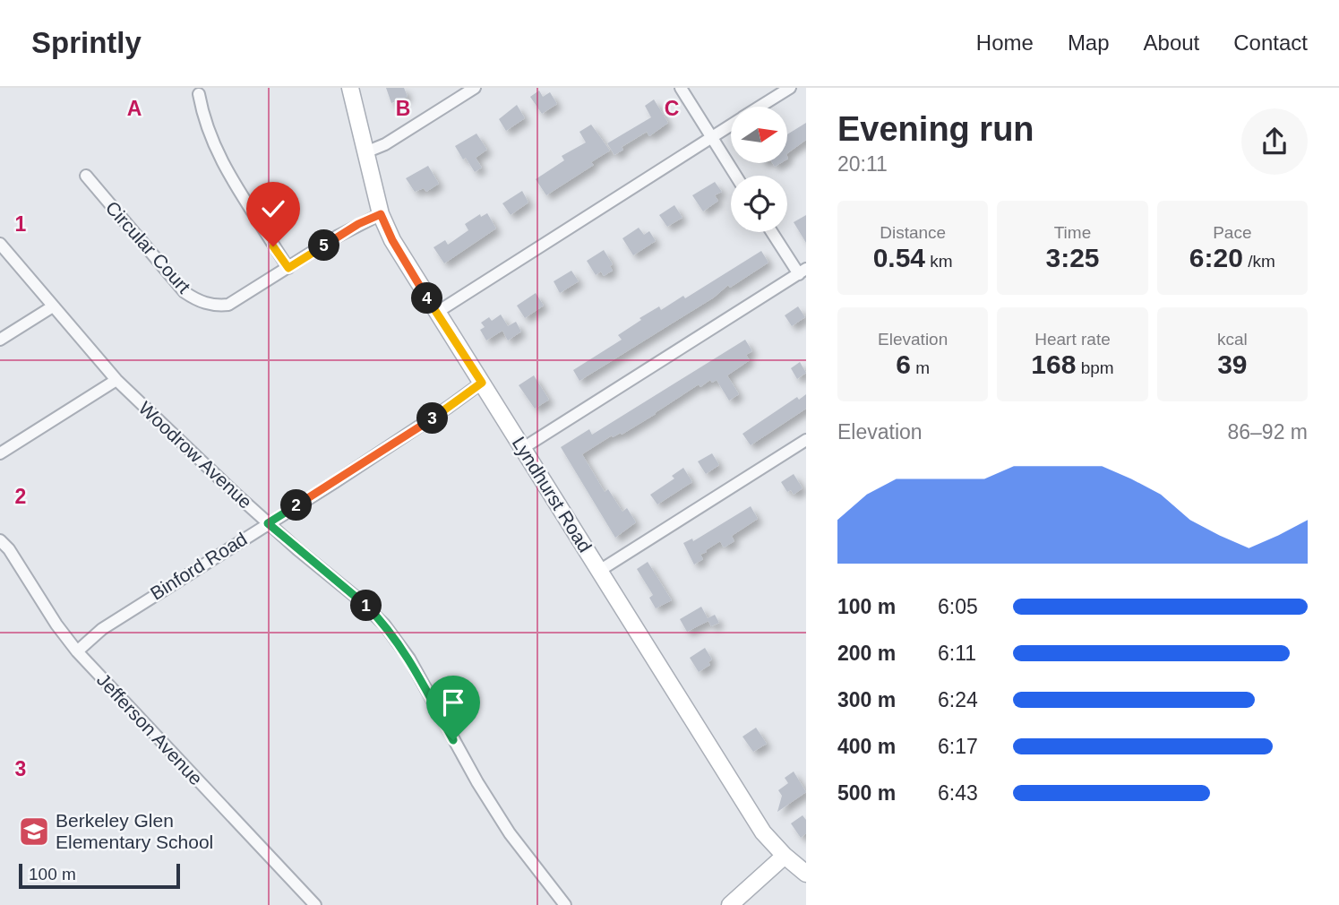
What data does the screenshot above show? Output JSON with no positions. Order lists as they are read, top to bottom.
{
  "streets": {
    "main road": ["Lyndhurst Road"],
    "street": [
      "Circular Court",
      "Woodrow Avenue",
      "Binford Road",
      "Jefferson Avenue"
    ]
  },
  "crossings": [
    ["Circular Court", "Lyndhurst Road"],
    ["Woodrow Avenue", "Binford Road"],
    ["Lyndhurst Road", "Binford Road"],
    ["Binford Road", "Jefferson Avenue"]
  ],
  "places": {
    "school or university": ["Berkeley Glen Elementary School"]
  },
  "scale_bar": "100 m",
  "north": "right",
  "page": {
    "header": "Sprintly",
    "nav": [
      "Home",
      "Map",
      "About",
      "Contact"
    ],
    "heading": ["Evening run", "20:11"],
    "stats": [
      ["Distance", "0.54 km"],
      ["Time", "3:25"],
      ["Pace", "6:20 /km"],
      ["Elevation", "6 m"],
      ["Heart rate", "168 bpm"],
      ["kcal", "39"]
    ],
    "pins": [
      "5",
      "4",
      "3",
      "2",
      "1"
    ],
    "chart": ["Elevation", "86–92 m"],
    "list": [
      {
        "name": "100 m",
        "note": "6:05"
      },
      {
        "name": "200 m",
        "note": "6:11"
      },
      {
        "name": "300 m",
        "note": "6:24"
      },
      {
        "name": "400 m",
        "note": "6:17"
      },
      {
        "name": "500 m",
        "note": "6:43"
      }
    ],
    "scale": "100 m"
  },
  "grid": {
    "columns": ["A", "B", "C"],
    "rows": ["1", "2", "3"]
  }
}
